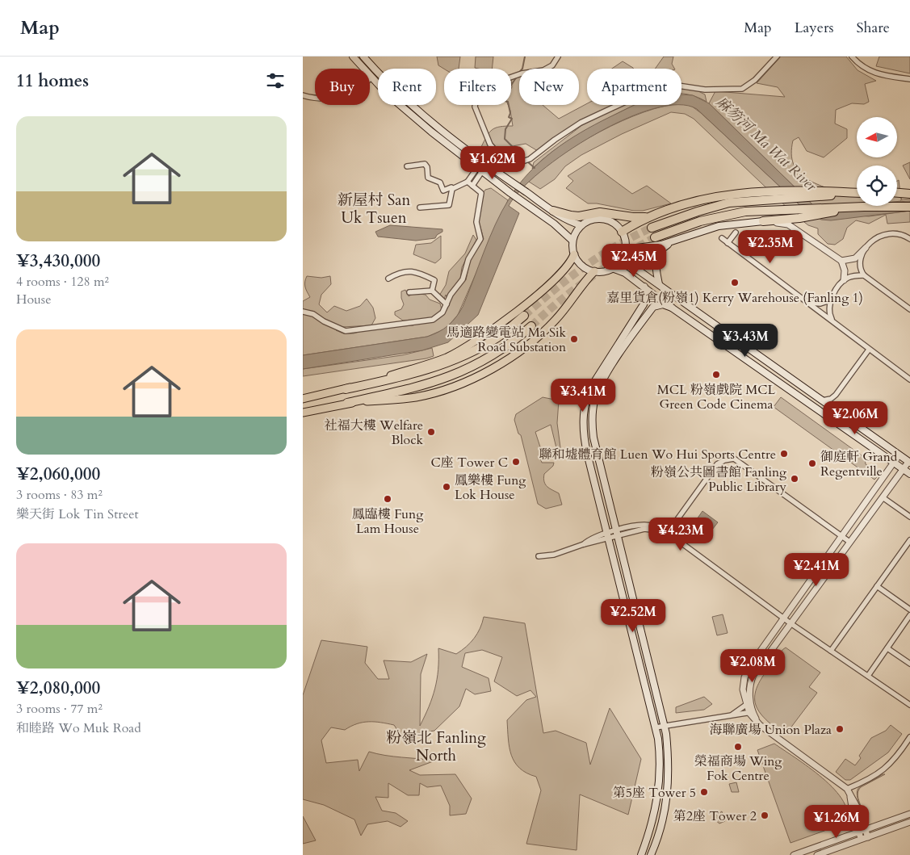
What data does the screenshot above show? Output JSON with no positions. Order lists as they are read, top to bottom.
{
  "districts": ["新屋村 San Uk Tsuen", "粉嶺北 Fanling North"],
  "water": ["麻笏河 Ma Wat River"],
  "places": [
    "嘉里貨倉(粉嶺1) Kerry Warehouse (Fanling 1)",
    "馬適路變電站 Ma Sik Road Substation",
    "MCL 粉嶺戲院 MCL Green Code Cinema",
    "社福大樓 Welfare Block",
    "聯和墟體育館 Luen Wo Hui Sports Centre",
    "C座 Tower C",
    "御庭軒 Grand Regentville",
    "粉嶺公共圖書館 Fanling Public Library",
    "鳳樂樓 Fung Lok House",
    "鳳臨樓 Fung Lam House",
    "海聯廣場 Union Plaza",
    "榮福商場 Wing Fok Centre",
    "第5座 Tower 5",
    "第2座 Tower 2"
  ],
  "north": "left",
  "page": {
    "header": "Map",
    "nav": ["Map", "Layers", "Share"],
    "heading": "11 homes",
    "chip": [
      "Buy",
      "Rent",
      "Filters",
      "New",
      "Apartment"
    ],
    "list": [
      {
        "name": "¥3,430,000",
        "note": "4 rooms · 128 m² · House"
      },
      {
        "name": "¥2,060,000",
        "note": "3 rooms · 83 m² · 樂天街 Lok Tin Street"
      },
      {
        "name": "¥2,080,000",
        "note": "3 rooms · 77 m² · 和睦路 Wo Muk Road"
      }
    ],
    "price": [
      "¥1.62M",
      "¥2.35M",
      "¥2.45M",
      "¥3.43M",
      "¥3.41M",
      "¥2.06M",
      "¥4.23M",
      "¥2.41M",
      "¥2.52M",
      "¥2.08M",
      "¥1.26M"
    ]
  }
}
